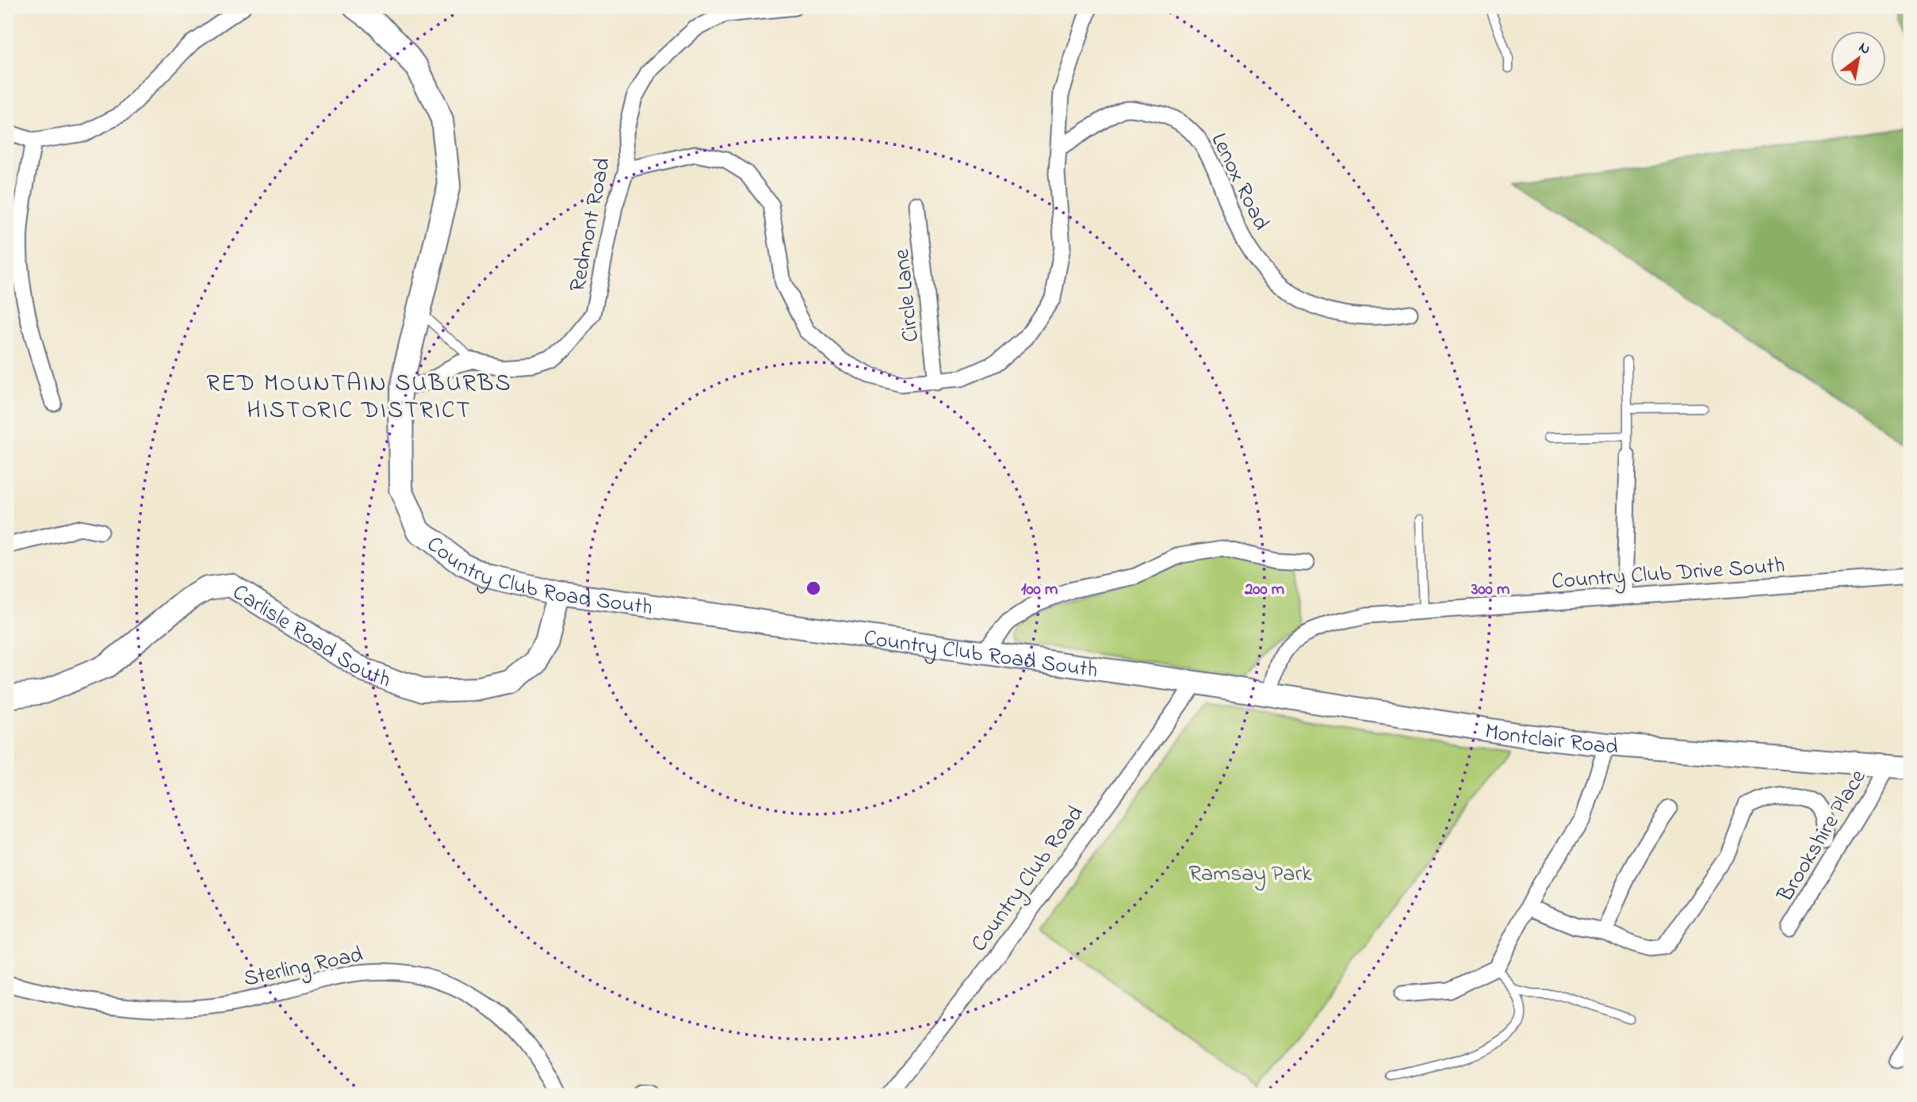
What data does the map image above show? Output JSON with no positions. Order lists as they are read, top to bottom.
{
  "streets": {
    "main road": ["Country Club Road South", "Carlisle Road South", "Montclair Road"],
    "street": [
      "Lenox Road",
      "Redmont Road",
      "Circle Lane",
      "Country Club Drive South",
      "Brookshire Place",
      "Country Club Road",
      "Sterling Road"
    ]
  },
  "crossings": [
    ["Redmont Road", "Country Club Road South"],
    ["Country Club Road South", "Carlisle Road South"],
    ["Country Club Road South", "Montclair Road"],
    ["Country Club Road South", "Country Club Road"],
    ["Country Club Drive South", "Montclair Road"],
    ["Montclair Road", "Brookshire Place"],
    ["Montclair Road", "Country Club Road"]
  ],
  "districts": ["RED MOUNTAIN SUBURBS HISTORIC DISTRICT"],
  "parks": ["Ramsay Park"],
  "north": "top right",
  "rings": ["100 m", "200 m", "300 m"]
}
